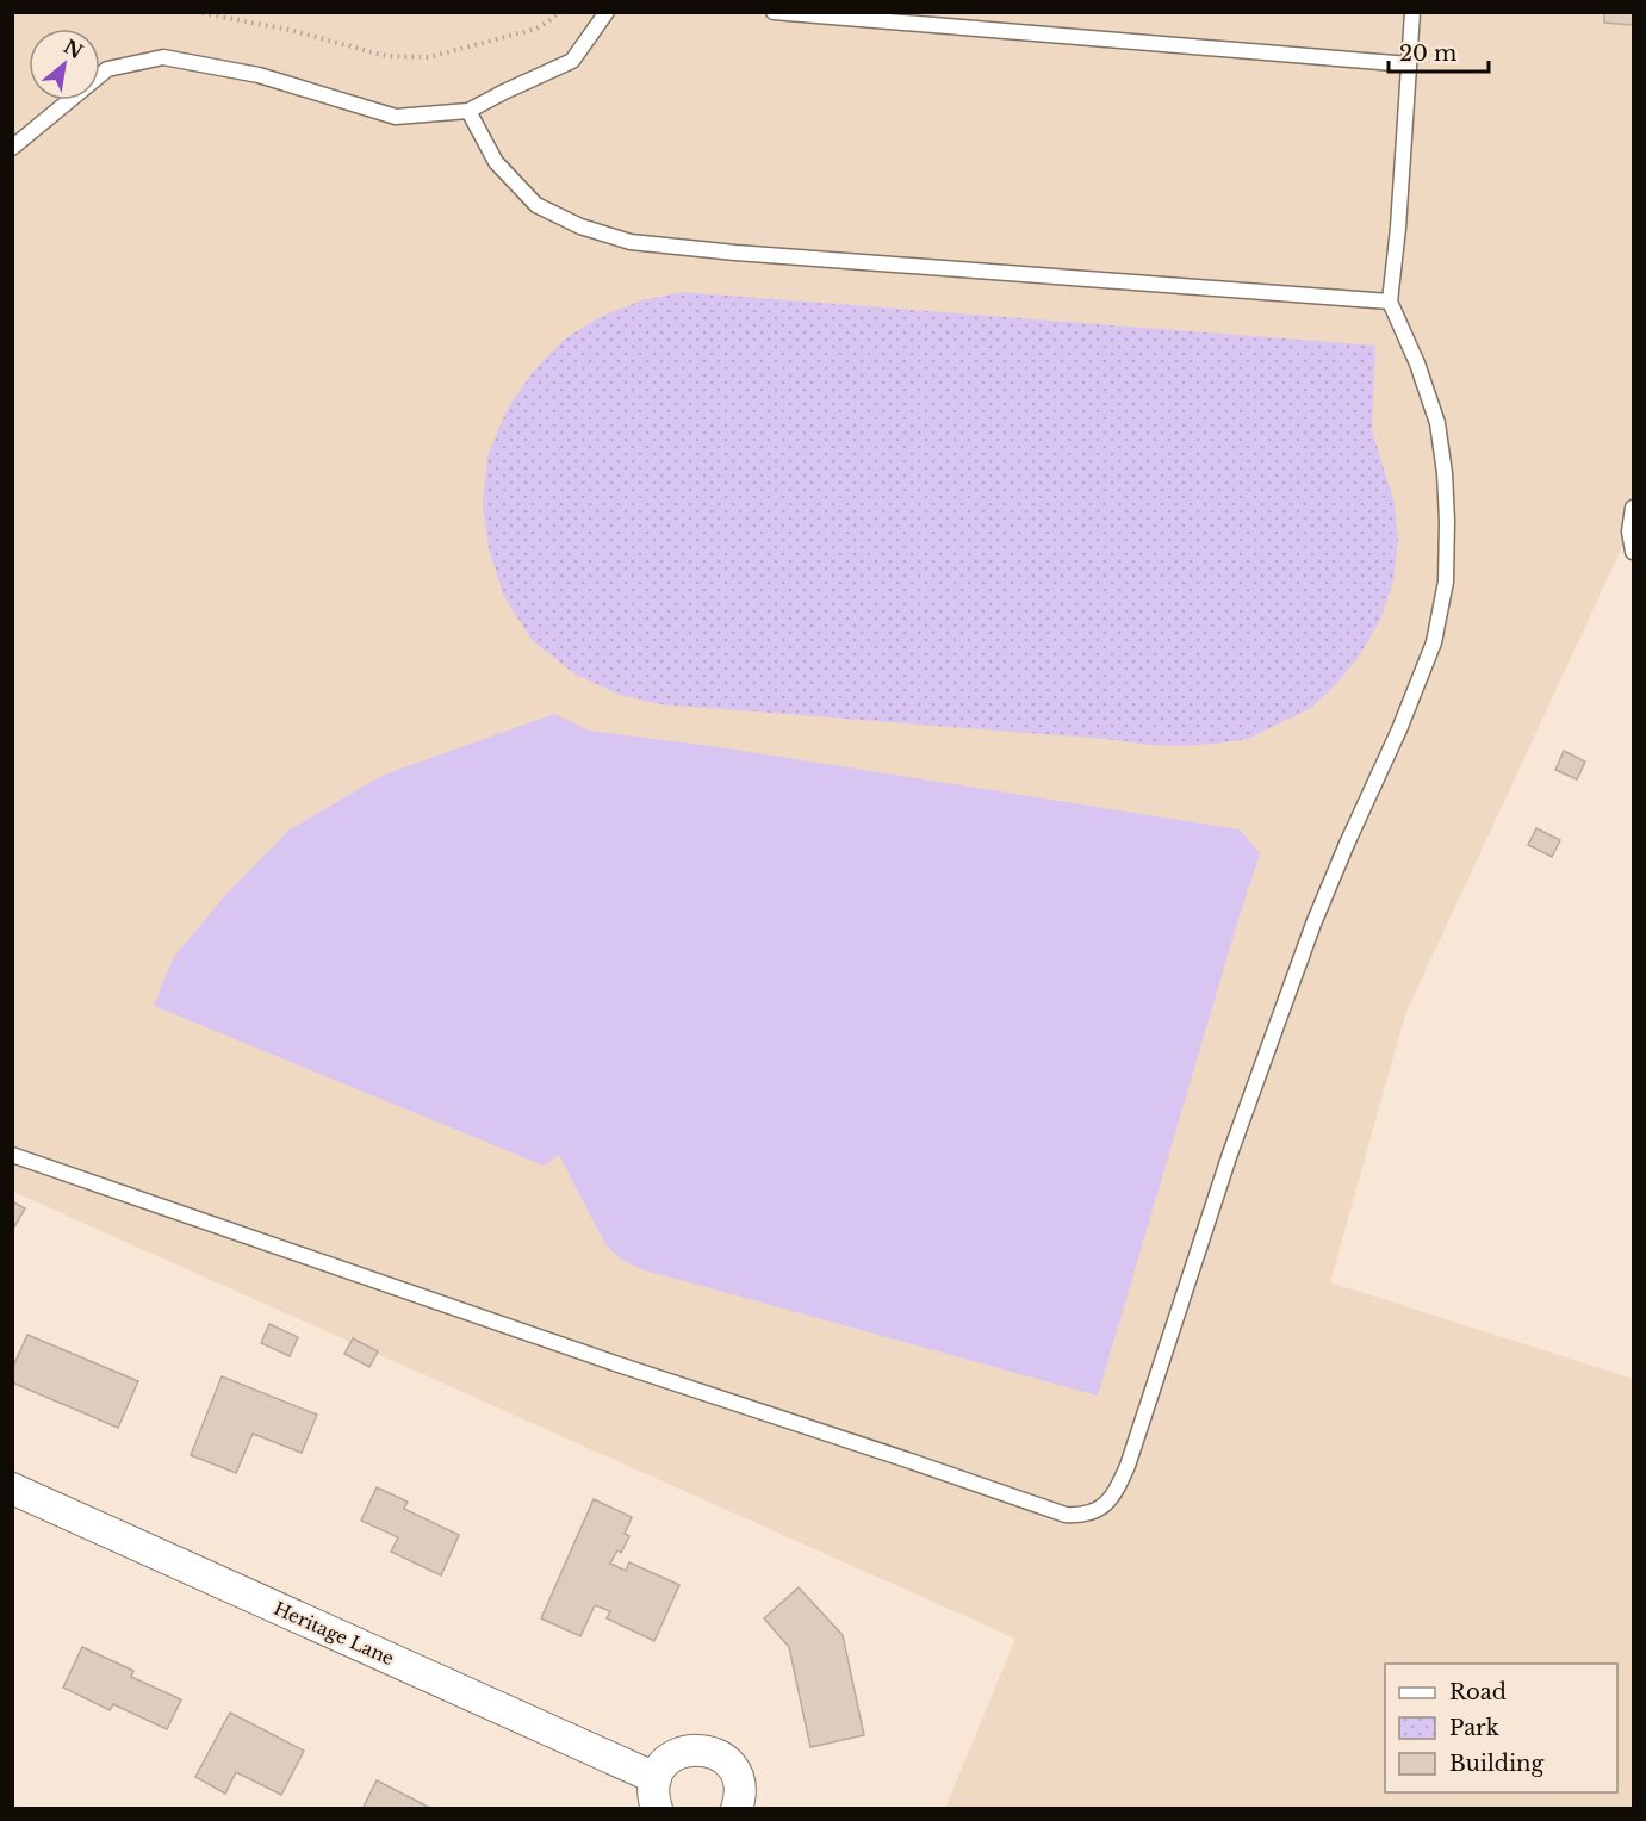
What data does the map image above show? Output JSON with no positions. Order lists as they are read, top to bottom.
{
  "streets": {
    "street": ["Heritage Lane"]
  },
  "legend": ["Road", "Park", "Building"],
  "scale_bar": "20 m",
  "north": "top right"
}
